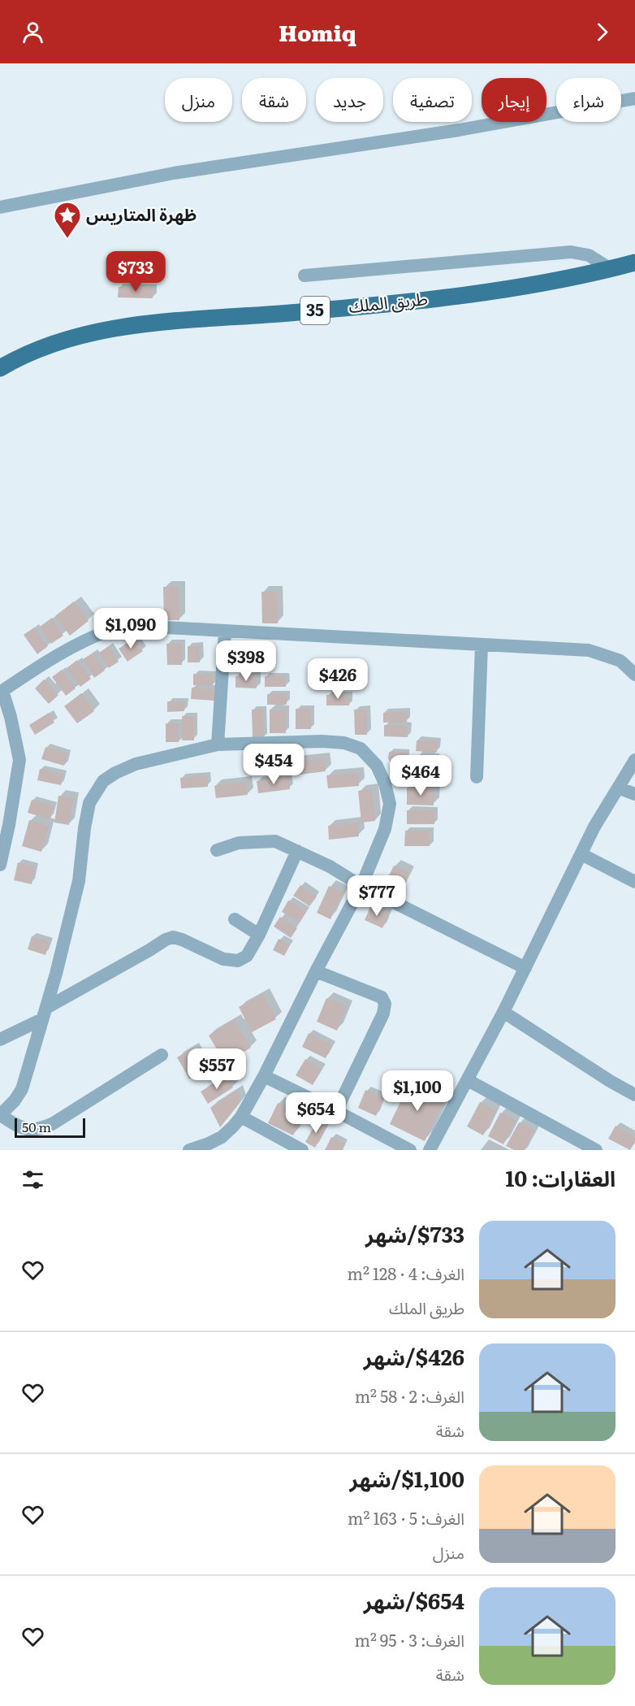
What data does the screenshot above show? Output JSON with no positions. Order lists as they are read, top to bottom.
{
  "streets": {
    "main road": ["طريق الملك", "35"]
  },
  "places": {
    "place": ["ظهرة المتاريس"]
  },
  "scale_bar": "50 m",
  "page": {
    "header": "Homiq",
    "chip": [
      "شراء",
      "إيجار",
      "تصفية",
      "جديد",
      "شقة",
      "منزل"
    ],
    "price": [
      "$733",
      "$1,090",
      "$398",
      "$426",
      "$454",
      "$464",
      "$777",
      "$557",
      "$1,100",
      "$654"
    ],
    "scale": "50 m",
    "heading": "العقارات: 10",
    "list": [
      {
        "name": "$733/شهر",
        "note": "الغرف: 4 · 128 m² · طريق الملك"
      },
      {
        "name": "$426/شهر",
        "note": "الغرف: 2 · 58 m² · شقة"
      },
      {
        "name": "$1,100/شهر",
        "note": "الغرف: 5 · 163 m² · منزل"
      },
      {
        "name": "$654/شهر",
        "note": "الغرف: 3 · 95 m² · شقة"
      }
    ]
  }
}
